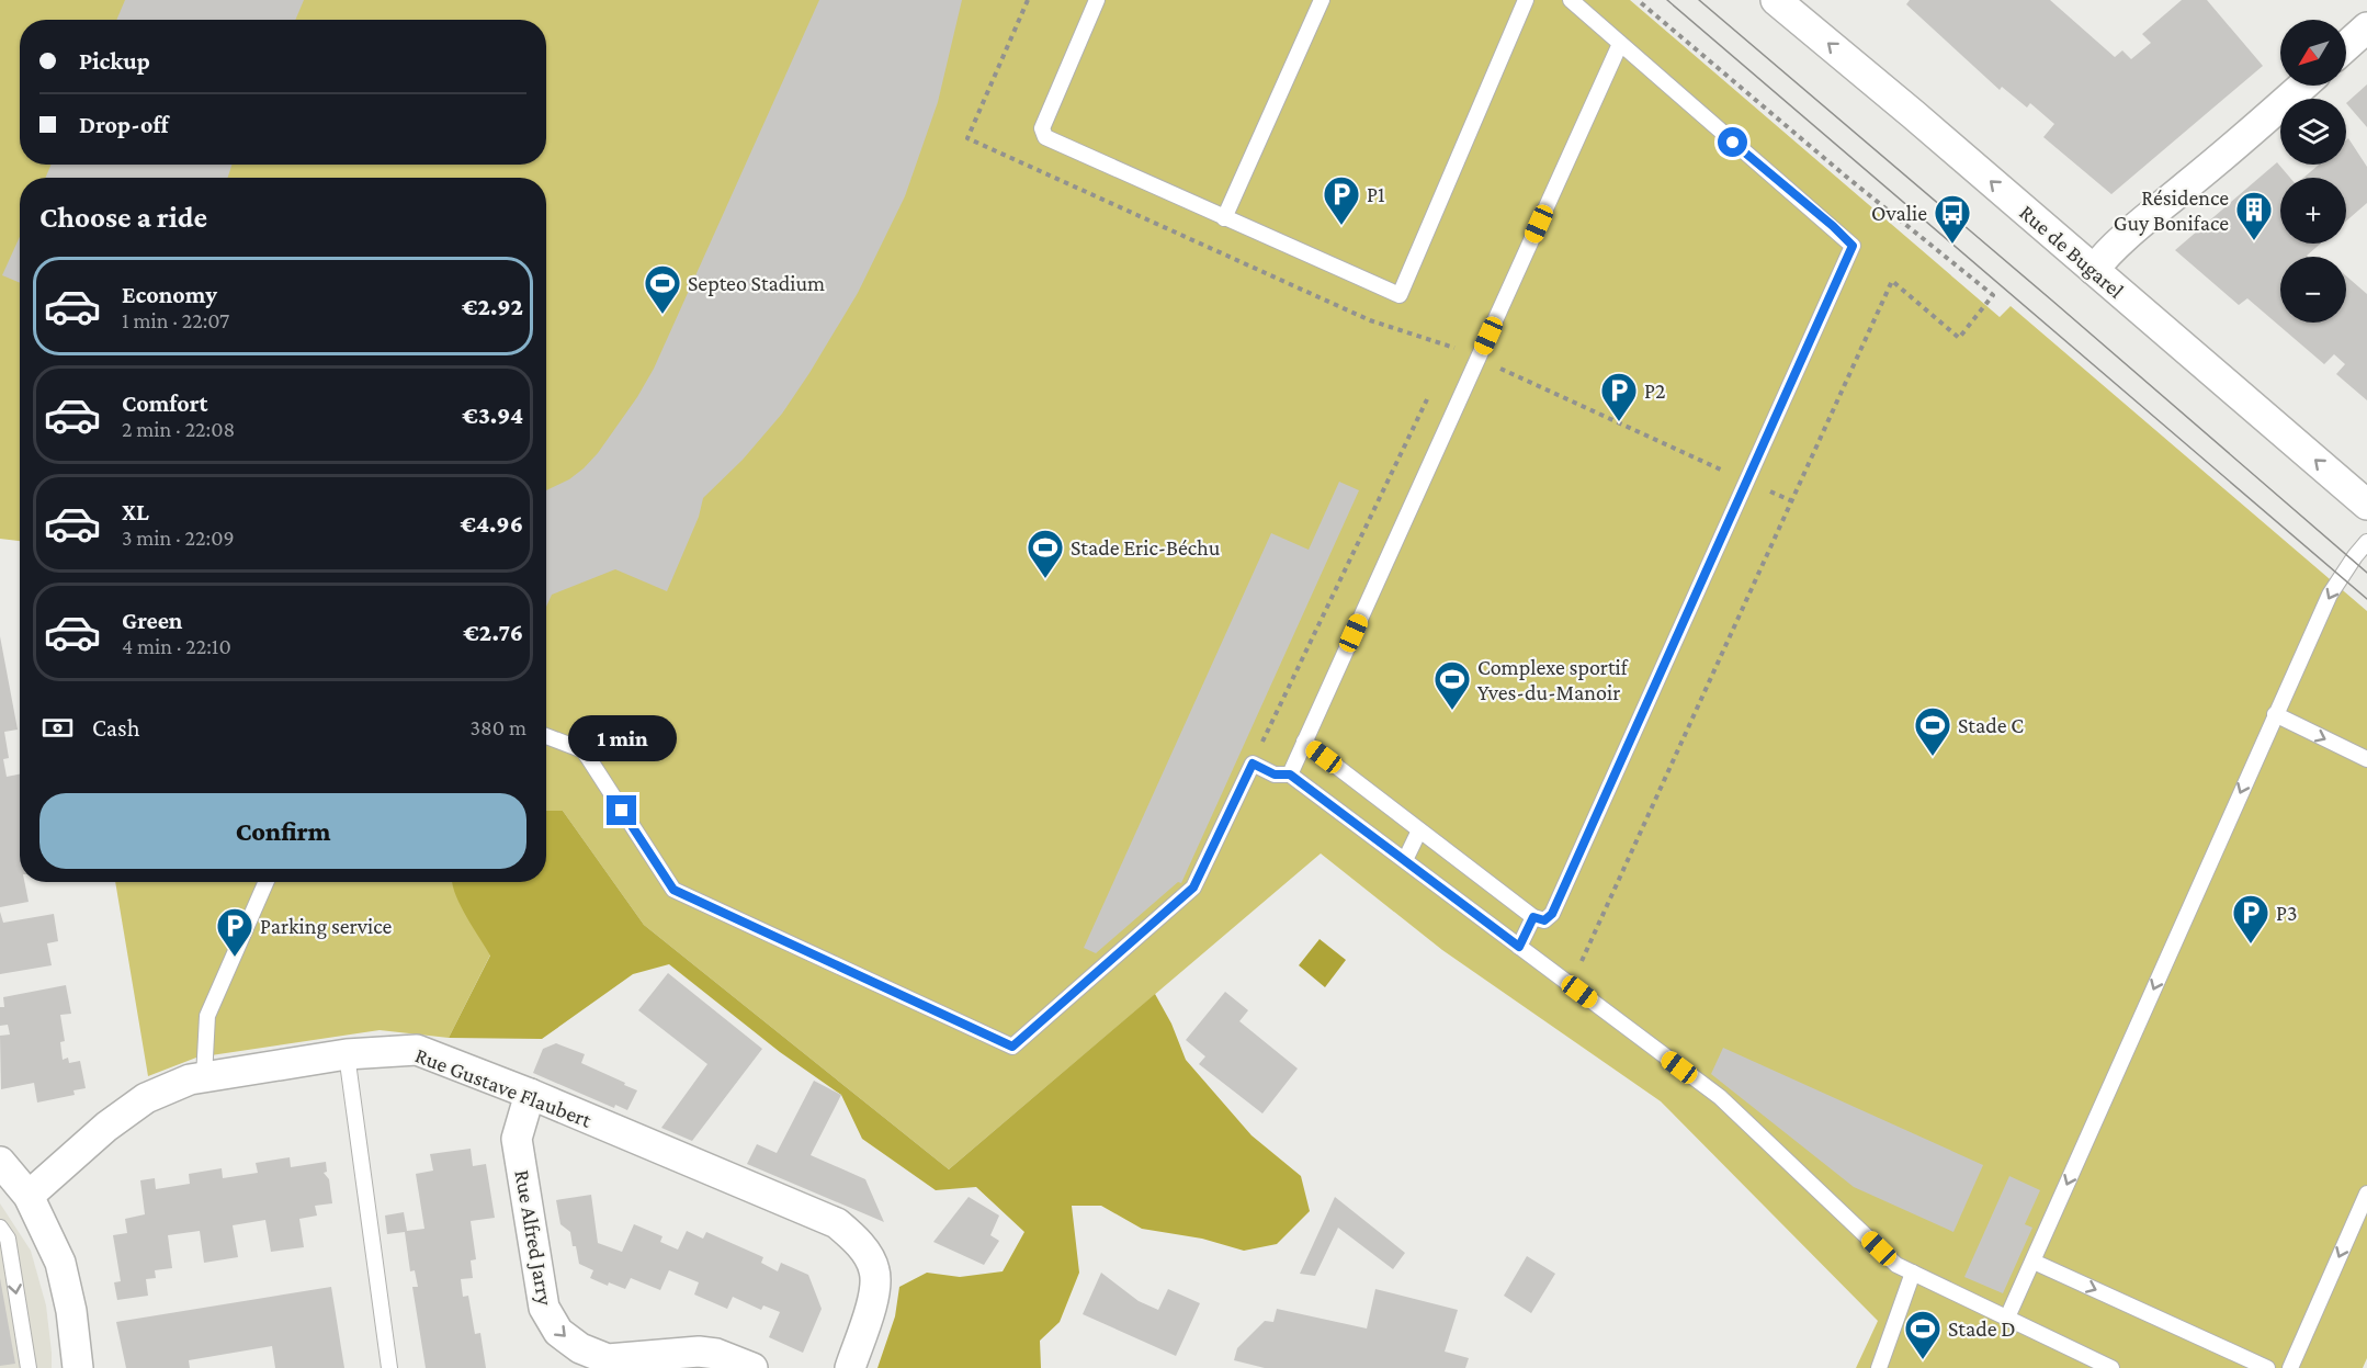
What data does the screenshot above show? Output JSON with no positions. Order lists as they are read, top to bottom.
{
  "streets": {
    "street": ["Rue de Bugarel", "Rue Gustave Flaubert", "Rue Alfred Jarry"]
  },
  "crossings": [
    ["Rue Gustave Flaubert", "Rue Alfred Jarry"]
  ],
  "one_way": ["Rue de Bugarel"],
  "places": {
    "parking": [
      "P1",
      "P2",
      "P3",
      "Parking service"
    ],
    "building": ["Résidence Guy Boniface"],
    "bus stop": ["Ovalie"],
    "sports": [
      "Septeo Stadium",
      "Stade Eric-Béchu",
      "Complexe sportif Yves-du-Manoir",
      "Stade C",
      "Stade D"
    ]
  },
  "north": "bottom left",
  "page": {
    "map_buttons": ["+", "−"],
    "banner": ["Pickup", "Drop-off"],
    "heading": "Choose a ride",
    "list": [
      {
        "name": "Economy",
        "note": "1 min · 22:07",
        "value": "€2.92"
      },
      {
        "name": "Comfort",
        "note": "2 min · 22:08",
        "value": "€3.94"
      },
      {
        "name": "XL",
        "note": "3 min · 22:09",
        "value": "€4.96"
      },
      {
        "name": "Green",
        "note": "4 min · 22:10",
        "value": "€2.76"
      }
    ],
    "pay": ["Cash", "380 m"],
    "bubble": "1 min",
    "buttons": "Confirm"
  }
}
